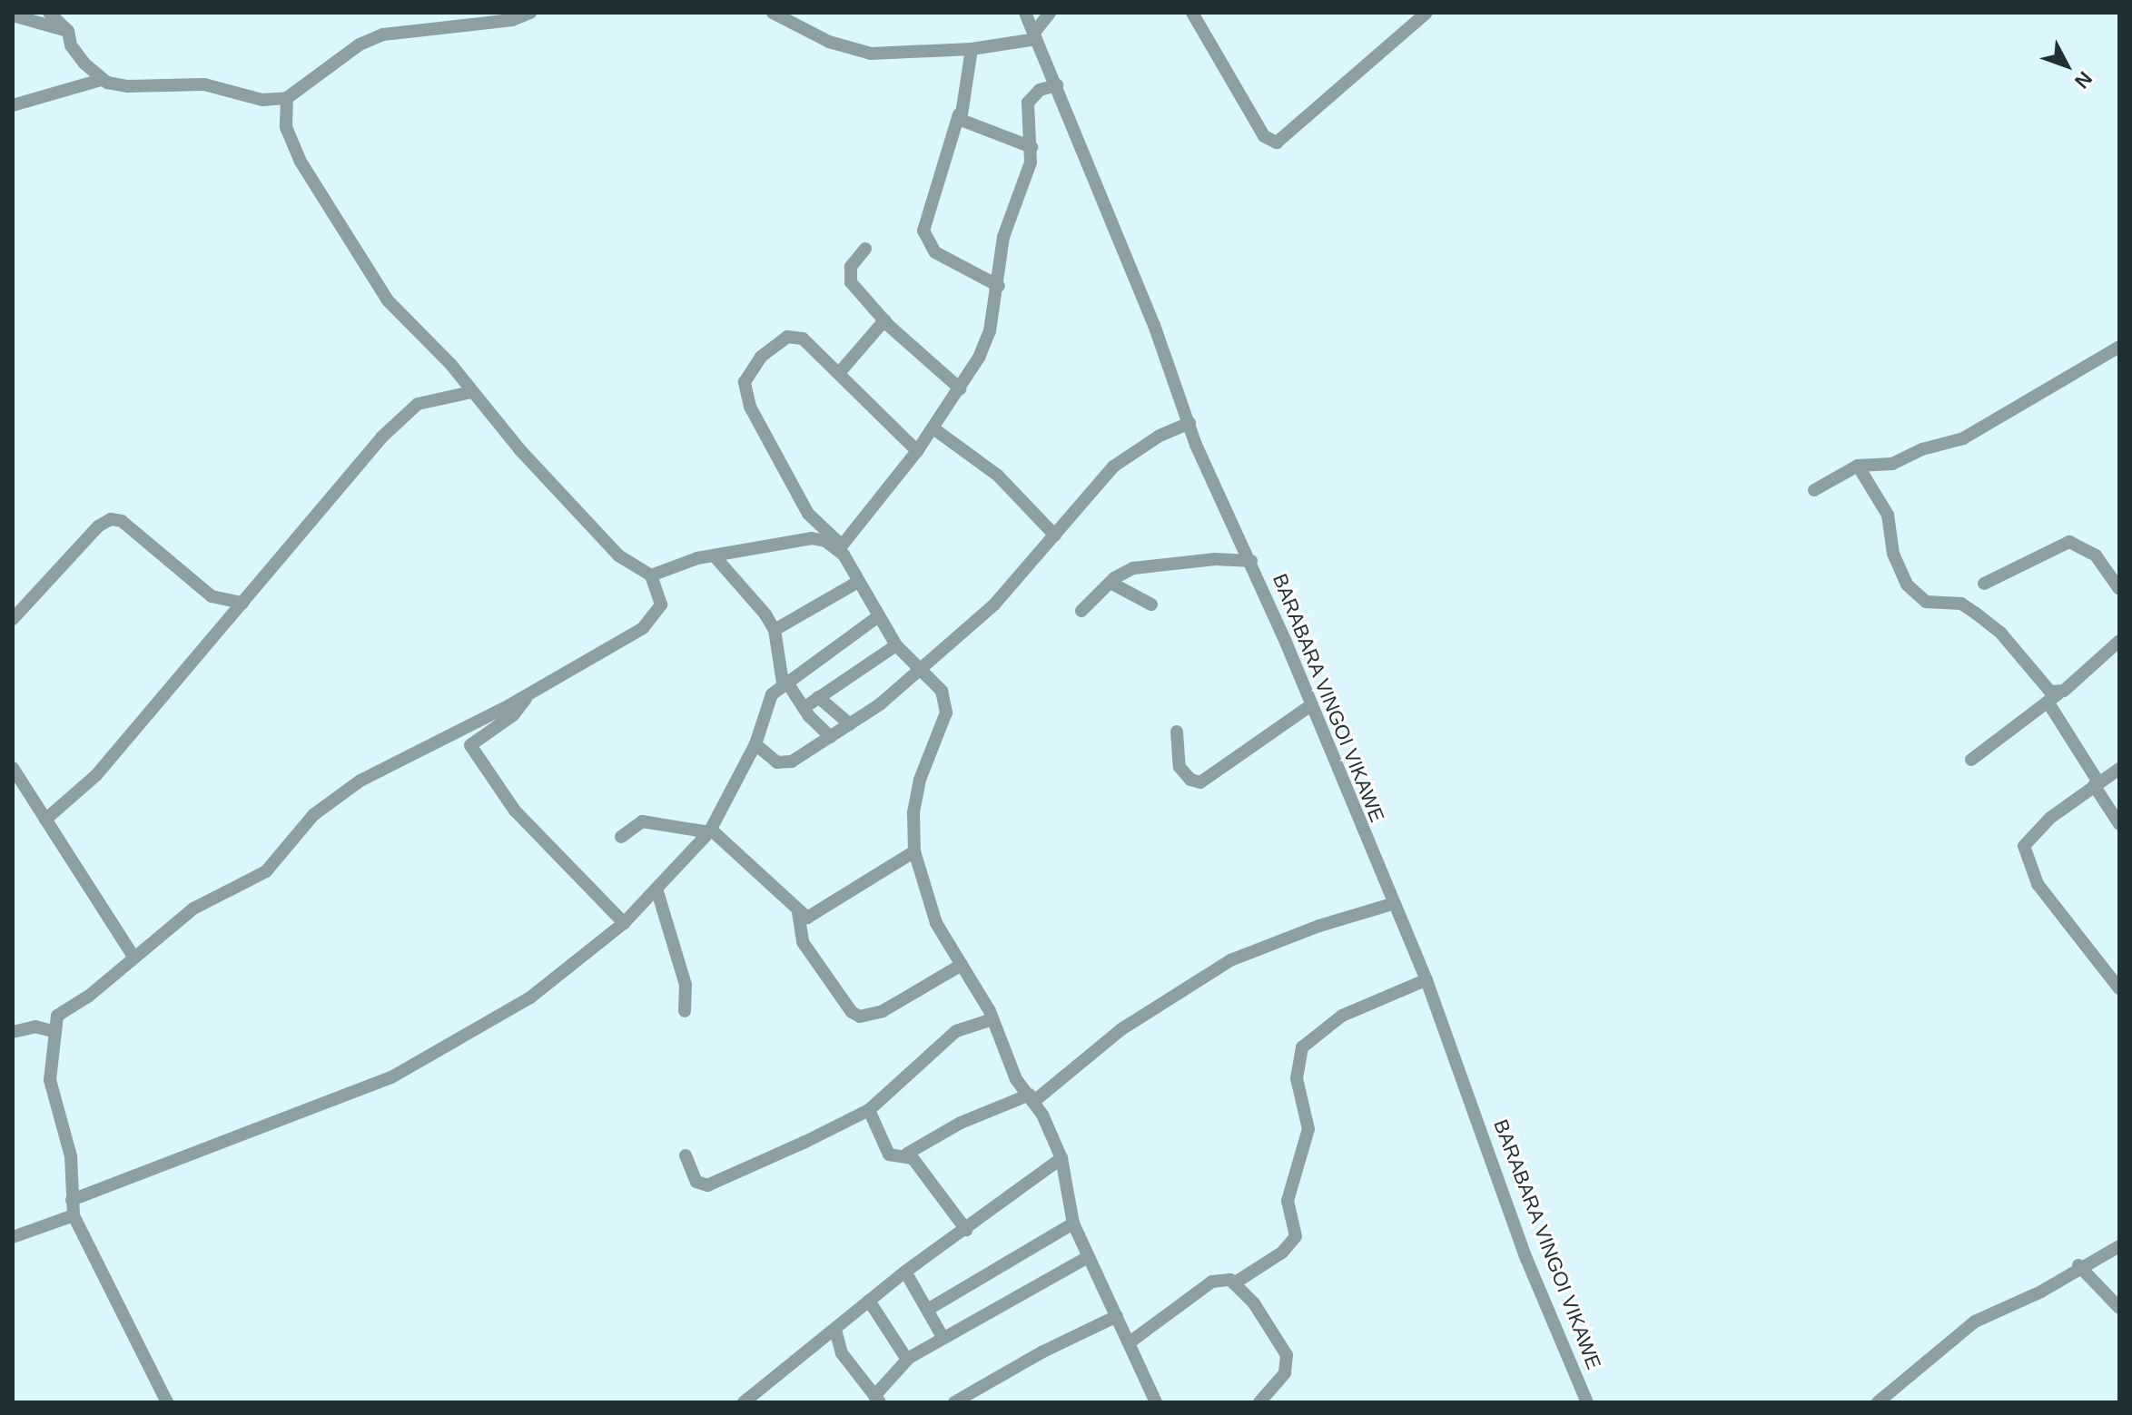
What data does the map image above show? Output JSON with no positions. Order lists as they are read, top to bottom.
{
  "streets": {
    "street": ["BARABARA VINGOI VIKAWE"]
  },
  "north": "bottom right"
}
